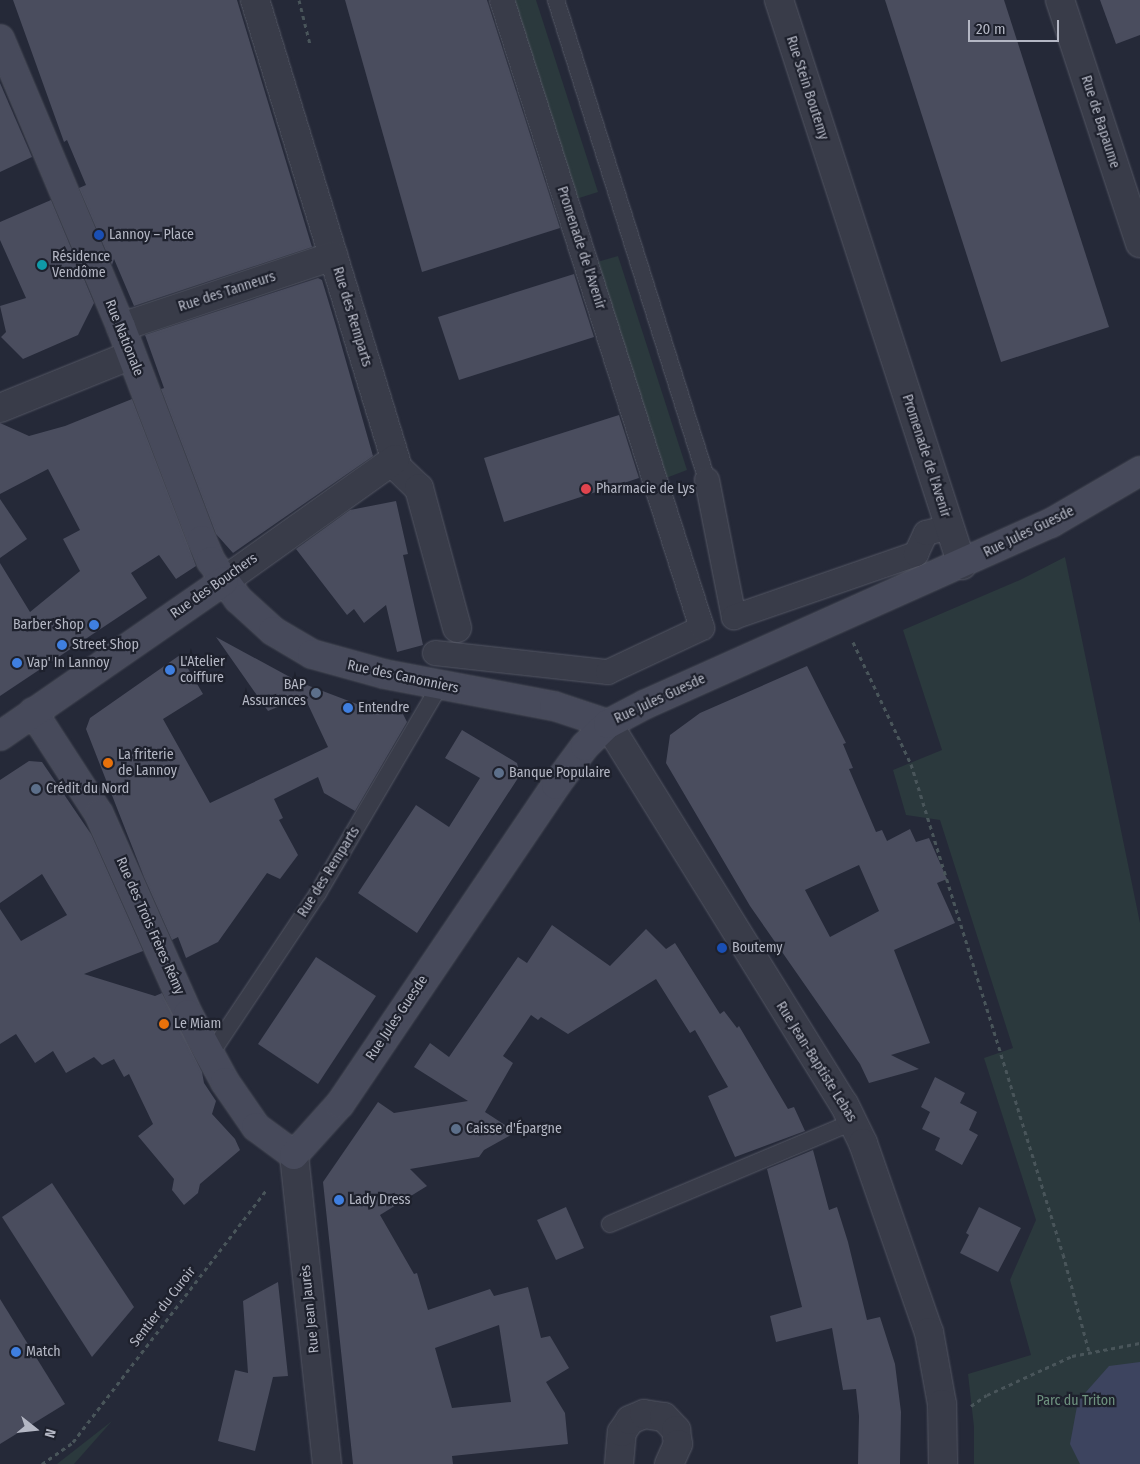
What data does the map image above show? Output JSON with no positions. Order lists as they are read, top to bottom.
{
  "streets": {
    "main road": [
      "Rue Nationale",
      "Rue Jules Guesde",
      "Rue des Bouchers",
      "Rue des Canonniers",
      "Rue des Trois Frères Rémy"
    ],
    "street": [
      "Rue Stein Boutemy",
      "Rue de Bapaume",
      "Promenade de l'Avenir",
      "Rue des Tanneurs",
      "Rue des Remparts",
      "Rue Jean-Baptiste Lebas",
      "Rue Jean Jaurès"
    ],
    "path": ["Sentier du Curoir"]
  },
  "crossings": [
    ["Rue Stein Boutemy", "Promenade de l'Avenir"],
    ["Promenade de l'Avenir", "Rue Jules Guesde"],
    ["Rue des Tanneurs", "Rue des Remparts"],
    ["Rue des Tanneurs", "Rue Nationale"],
    ["Rue des Remparts", "Rue des Bouchers"],
    ["Rue des Remparts", "Rue des Canonniers"],
    ["Rue des Remparts", "Rue des Trois Frères Rémy"],
    ["Rue Nationale", "Rue des Bouchers"],
    ["Rue Nationale", "Rue des Canonniers"],
    ["Rue Jules Guesde", "Rue des Canonniers"],
    ["Rue Jules Guesde", "Rue des Trois Frères Rémy"],
    ["Rue Jules Guesde", "Rue Jean-Baptiste Lebas"],
    ["Rue Jules Guesde", "Sentier du Curoir"],
    ["Rue Jules Guesde", "Rue Jean Jaurès"],
    ["Rue des Bouchers", "Rue des Canonniers"],
    ["Rue des Bouchers", "Rue des Trois Frères Rémy"],
    ["Rue des Canonniers", "Rue Jean-Baptiste Lebas"],
    ["Rue des Trois Frères Rémy", "Sentier du Curoir"],
    ["Rue des Trois Frères Rémy", "Rue Jean Jaurès"],
    ["Sentier du Curoir", "Rue Jean Jaurès"]
  ],
  "parks": ["Parc du Triton"],
  "places": [
    "Lannoy – Place",
    "Résidence Vendôme",
    "Pharmacie de Lys",
    "Barber Shop",
    "Street Shop",
    "Vap' In Lannoy",
    "L'Atelier coiffure",
    "BAP Assurances",
    "Entendre",
    "La friterie de Lannoy",
    "Banque Populaire",
    "Crédit du Nord",
    "Boutemy",
    "Le Miam",
    "Caisse d'Épargne",
    "Lady Dress",
    "Match"
  ],
  "scale_bar": "20 m",
  "north": "right"
}
